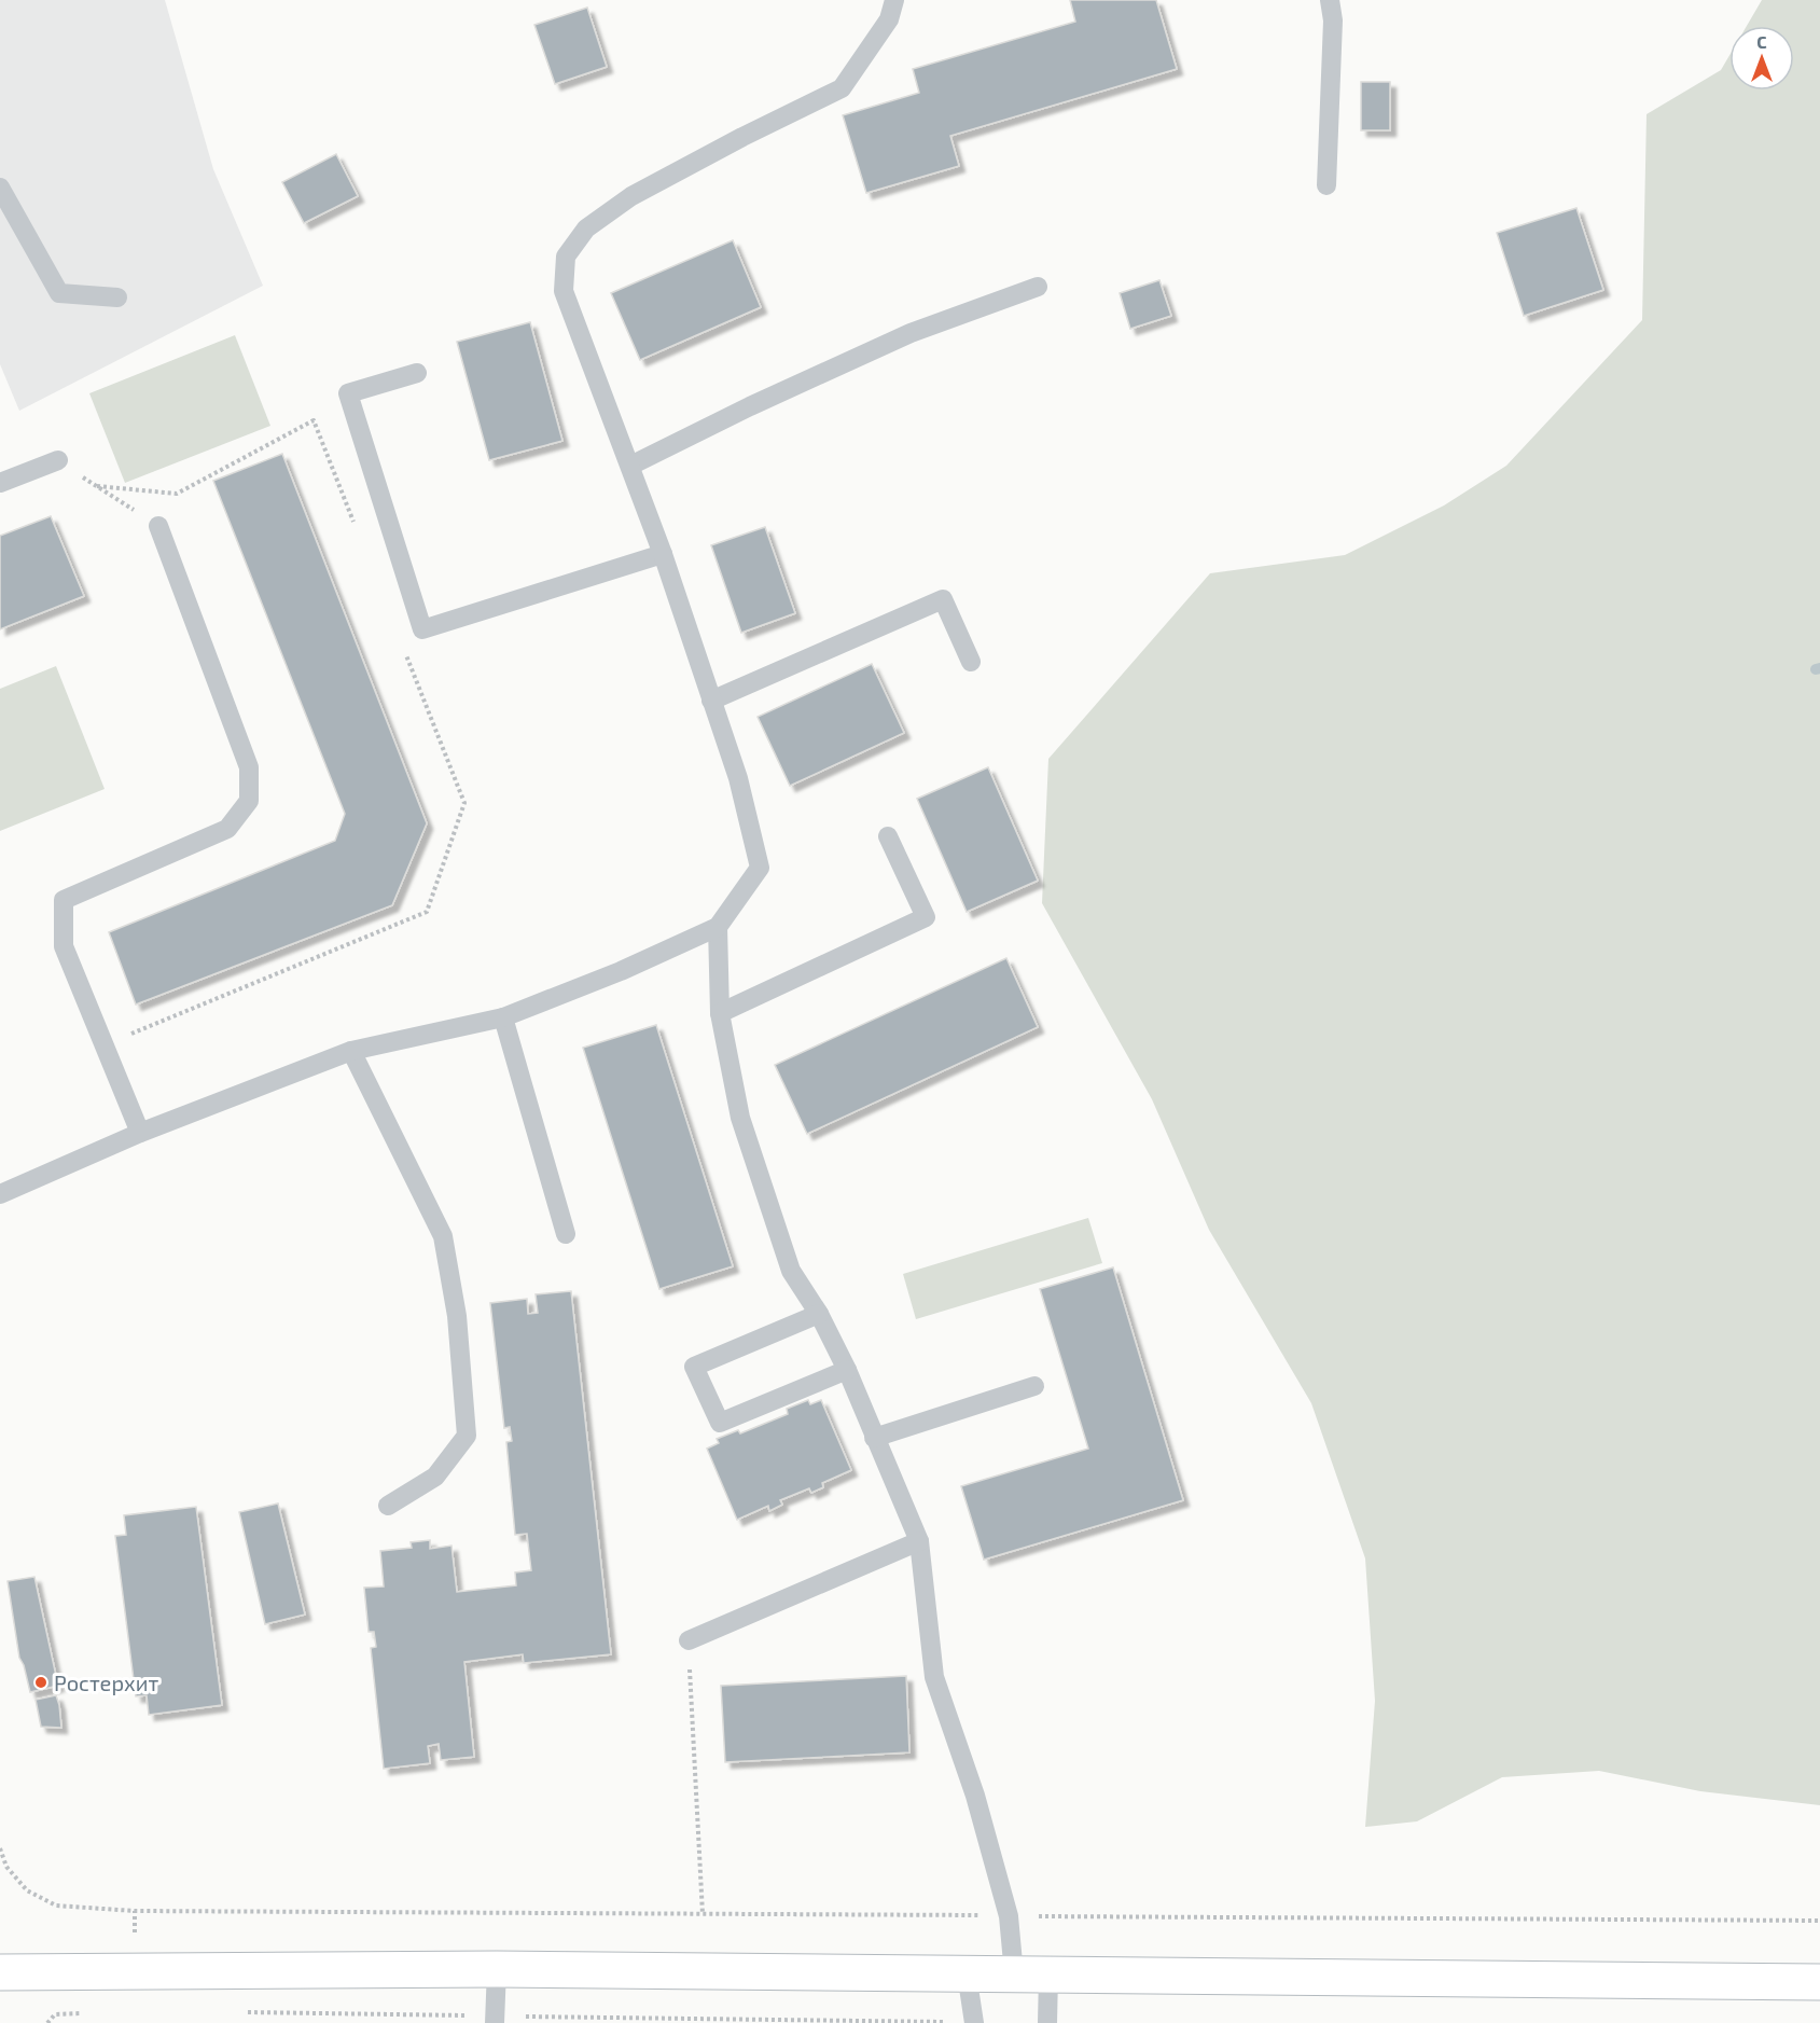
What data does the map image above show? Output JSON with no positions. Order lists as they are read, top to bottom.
{
  "places": ["Ростерхит"],
  "north": "top"
}
